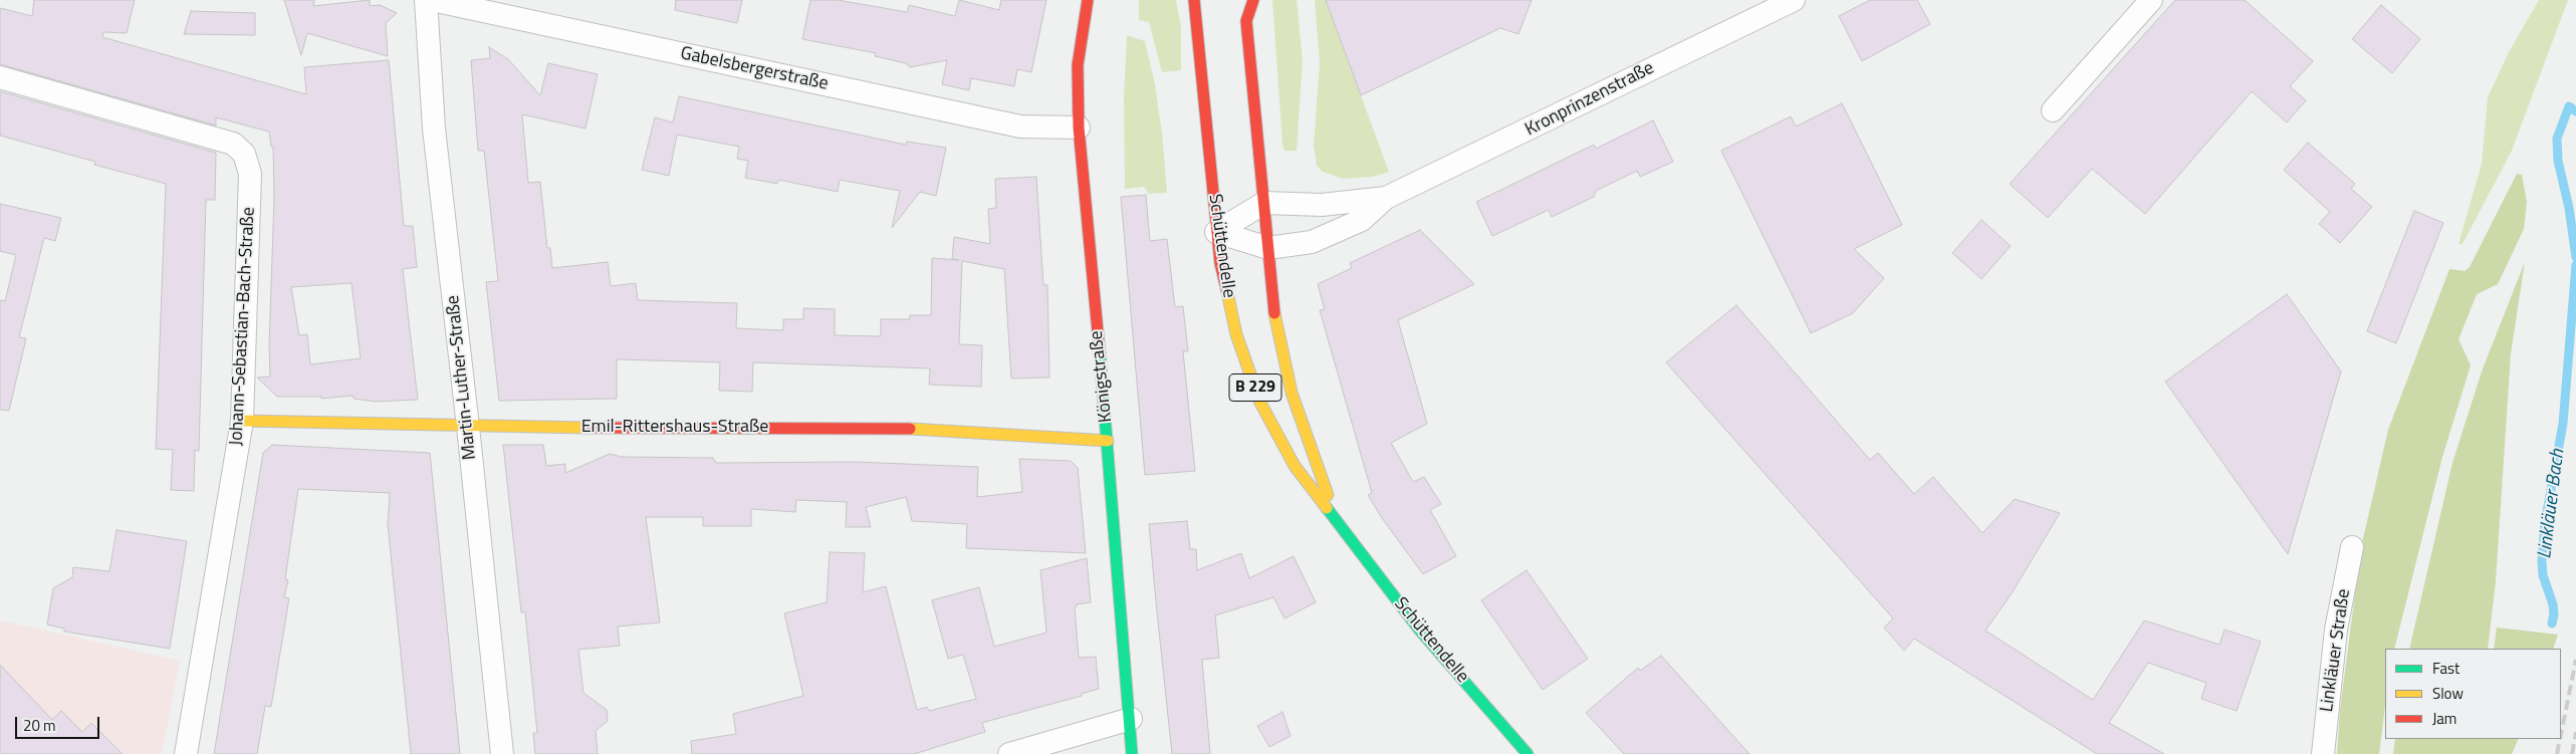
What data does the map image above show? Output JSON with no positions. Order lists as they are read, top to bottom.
{
  "streets": {
    "main road": [
      "Schüttendelle",
      "Königstraße",
      "B 229",
      "Emil-Rittershaus-Straße"
    ],
    "street": [
      "Gabelsbergerstraße",
      "Kronprinzenstraße",
      "Johann-Sebastian-Bach-Straße",
      "Martin-Luther-Straße",
      "Linkläuer Straße"
    ]
  },
  "crossings": [
    ["Gabelsbergerstraße", "Königstraße"],
    ["Kronprinzenstraße", "Schüttendelle"],
    ["Johann-Sebastian-Bach-Straße", "Emil-Rittershaus-Straße"],
    ["Königstraße", "Emil-Rittershaus-Straße"],
    ["Martin-Luther-Straße", "Emil-Rittershaus-Straße"]
  ],
  "water": ["Linkläuer Bach"],
  "legend": ["Fast", "Slow", "Jam"],
  "scale_bar": "20 m"
}
